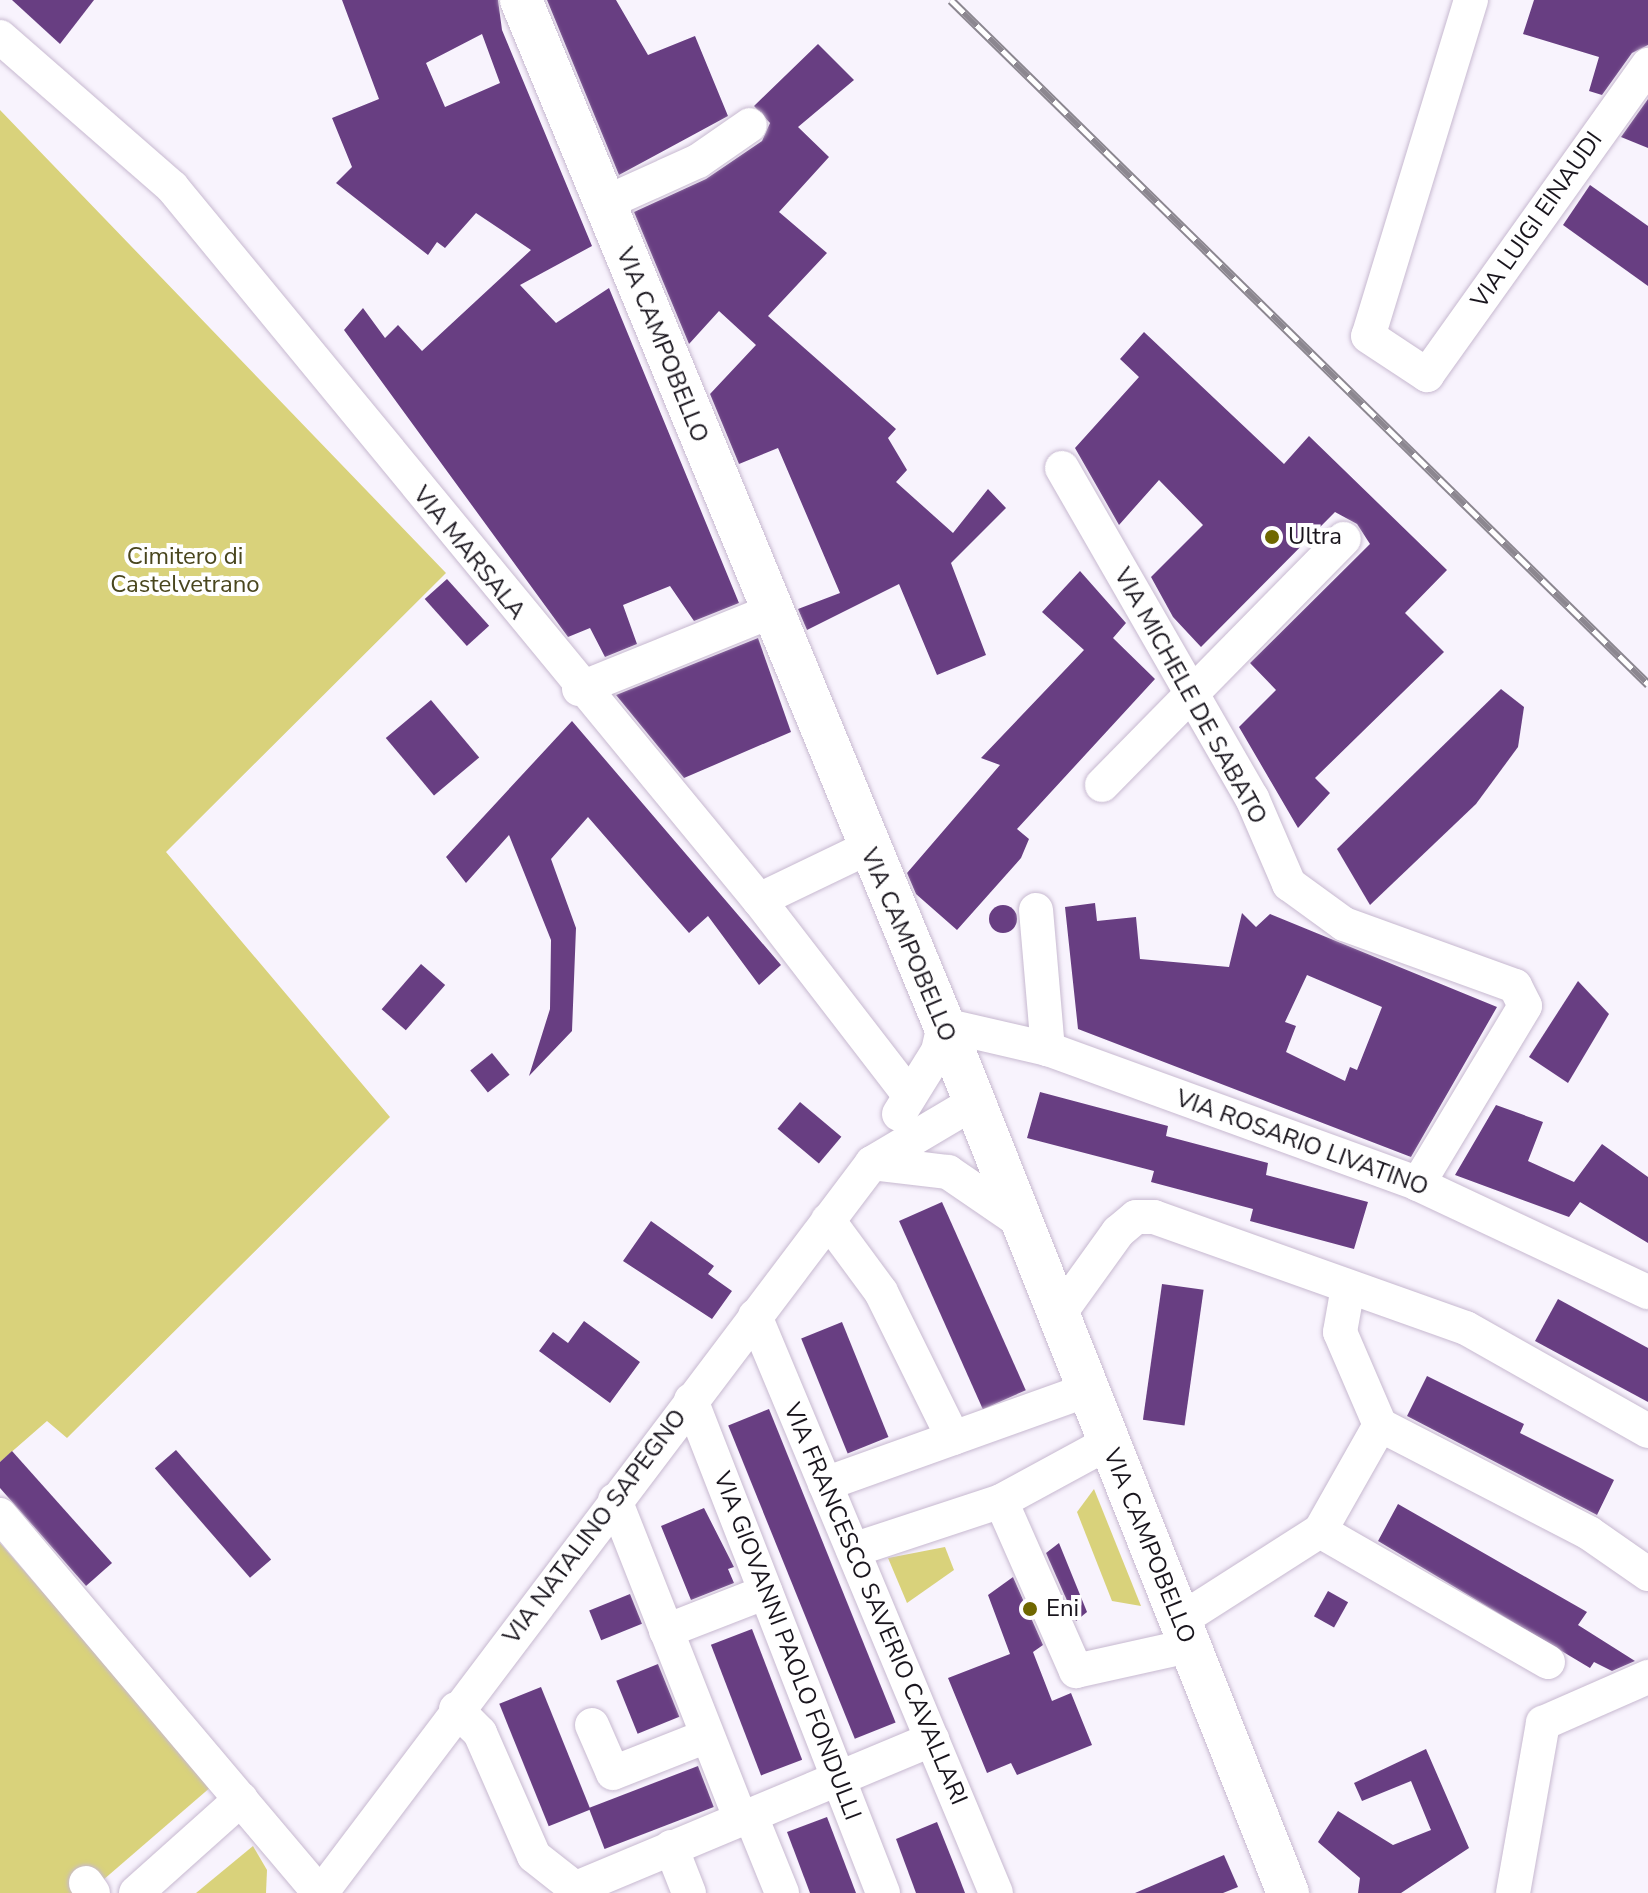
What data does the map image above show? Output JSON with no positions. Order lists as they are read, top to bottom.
{
  "streets": {
    "main road": ["VIA CAMPOBELLO"],
    "street": [
      "VIA LUIGI EINAUDI",
      "VIA MARSALA",
      "VIA MICHELE DE SABATO",
      "VIA ROSARIO LIVATINO",
      "VIA NATALINO SAPEGNO",
      "VIA FRANCESCO SAVERIO CAVALLARI",
      "VIA GIOVANNI PAOLO FONDULLI"
    ]
  },
  "crossings": [
    ["VIA CAMPOBELLO", "VIA ROSARIO LIVATINO"],
    ["VIA CAMPOBELLO", "VIA NATALINO SAPEGNO"],
    ["VIA MARSALA", "VIA NATALINO SAPEGNO"],
    ["VIA MICHELE DE SABATO", "VIA ROSARIO LIVATINO"],
    ["VIA ROSARIO LIVATINO", "VIA NATALINO SAPEGNO"],
    ["VIA NATALINO SAPEGNO", "VIA FRANCESCO SAVERIO CAVALLARI"],
    ["VIA NATALINO SAPEGNO", "VIA GIOVANNI PAOLO FONDULLI"]
  ],
  "parks": ["Cimitero di Castelvetrano"],
  "places": ["Ultra", "Eni"]
}
